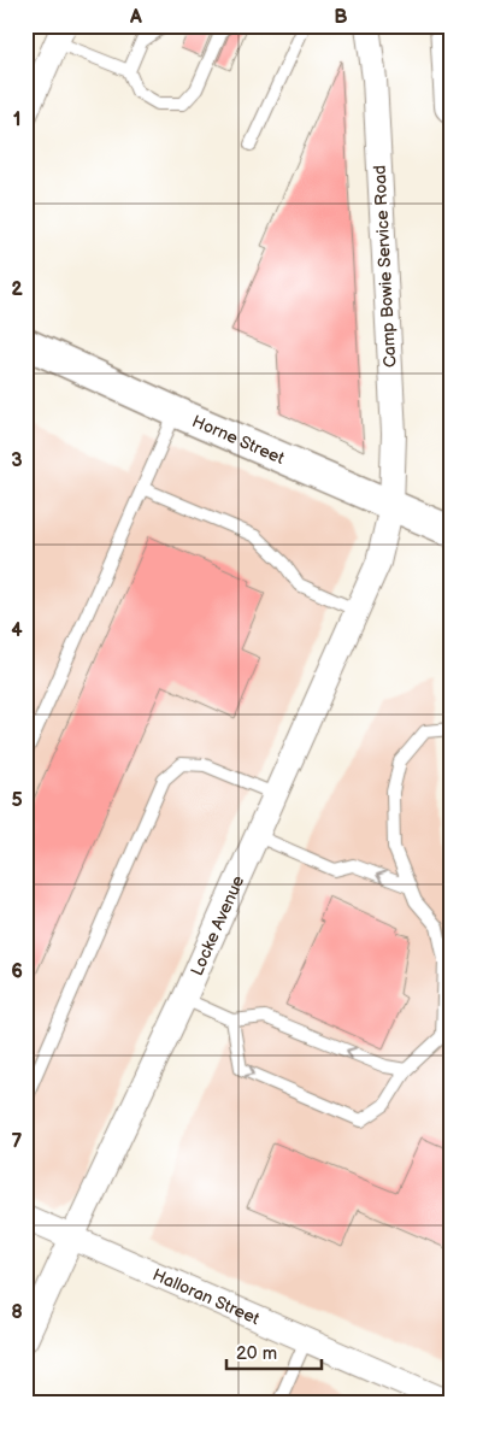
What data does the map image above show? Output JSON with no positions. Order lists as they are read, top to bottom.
{
  "streets": {
    "street": [
      "Camp Bowie Service Road",
      "Horne Street",
      "Locke Avenue",
      "Halloran Street"
    ]
  },
  "crossings": [
    ["Camp Bowie Service Road", "Horne Street"],
    ["Camp Bowie Service Road", "Locke Avenue"],
    ["Horne Street", "Locke Avenue"],
    ["Locke Avenue", "Halloran Street"]
  ],
  "scale_bar": "20 m",
  "grid": {
    "columns": ["A", "B"],
    "rows": [
      "1",
      "2",
      "3",
      "4",
      "5",
      "6",
      "7",
      "8"
    ]
  }
}
